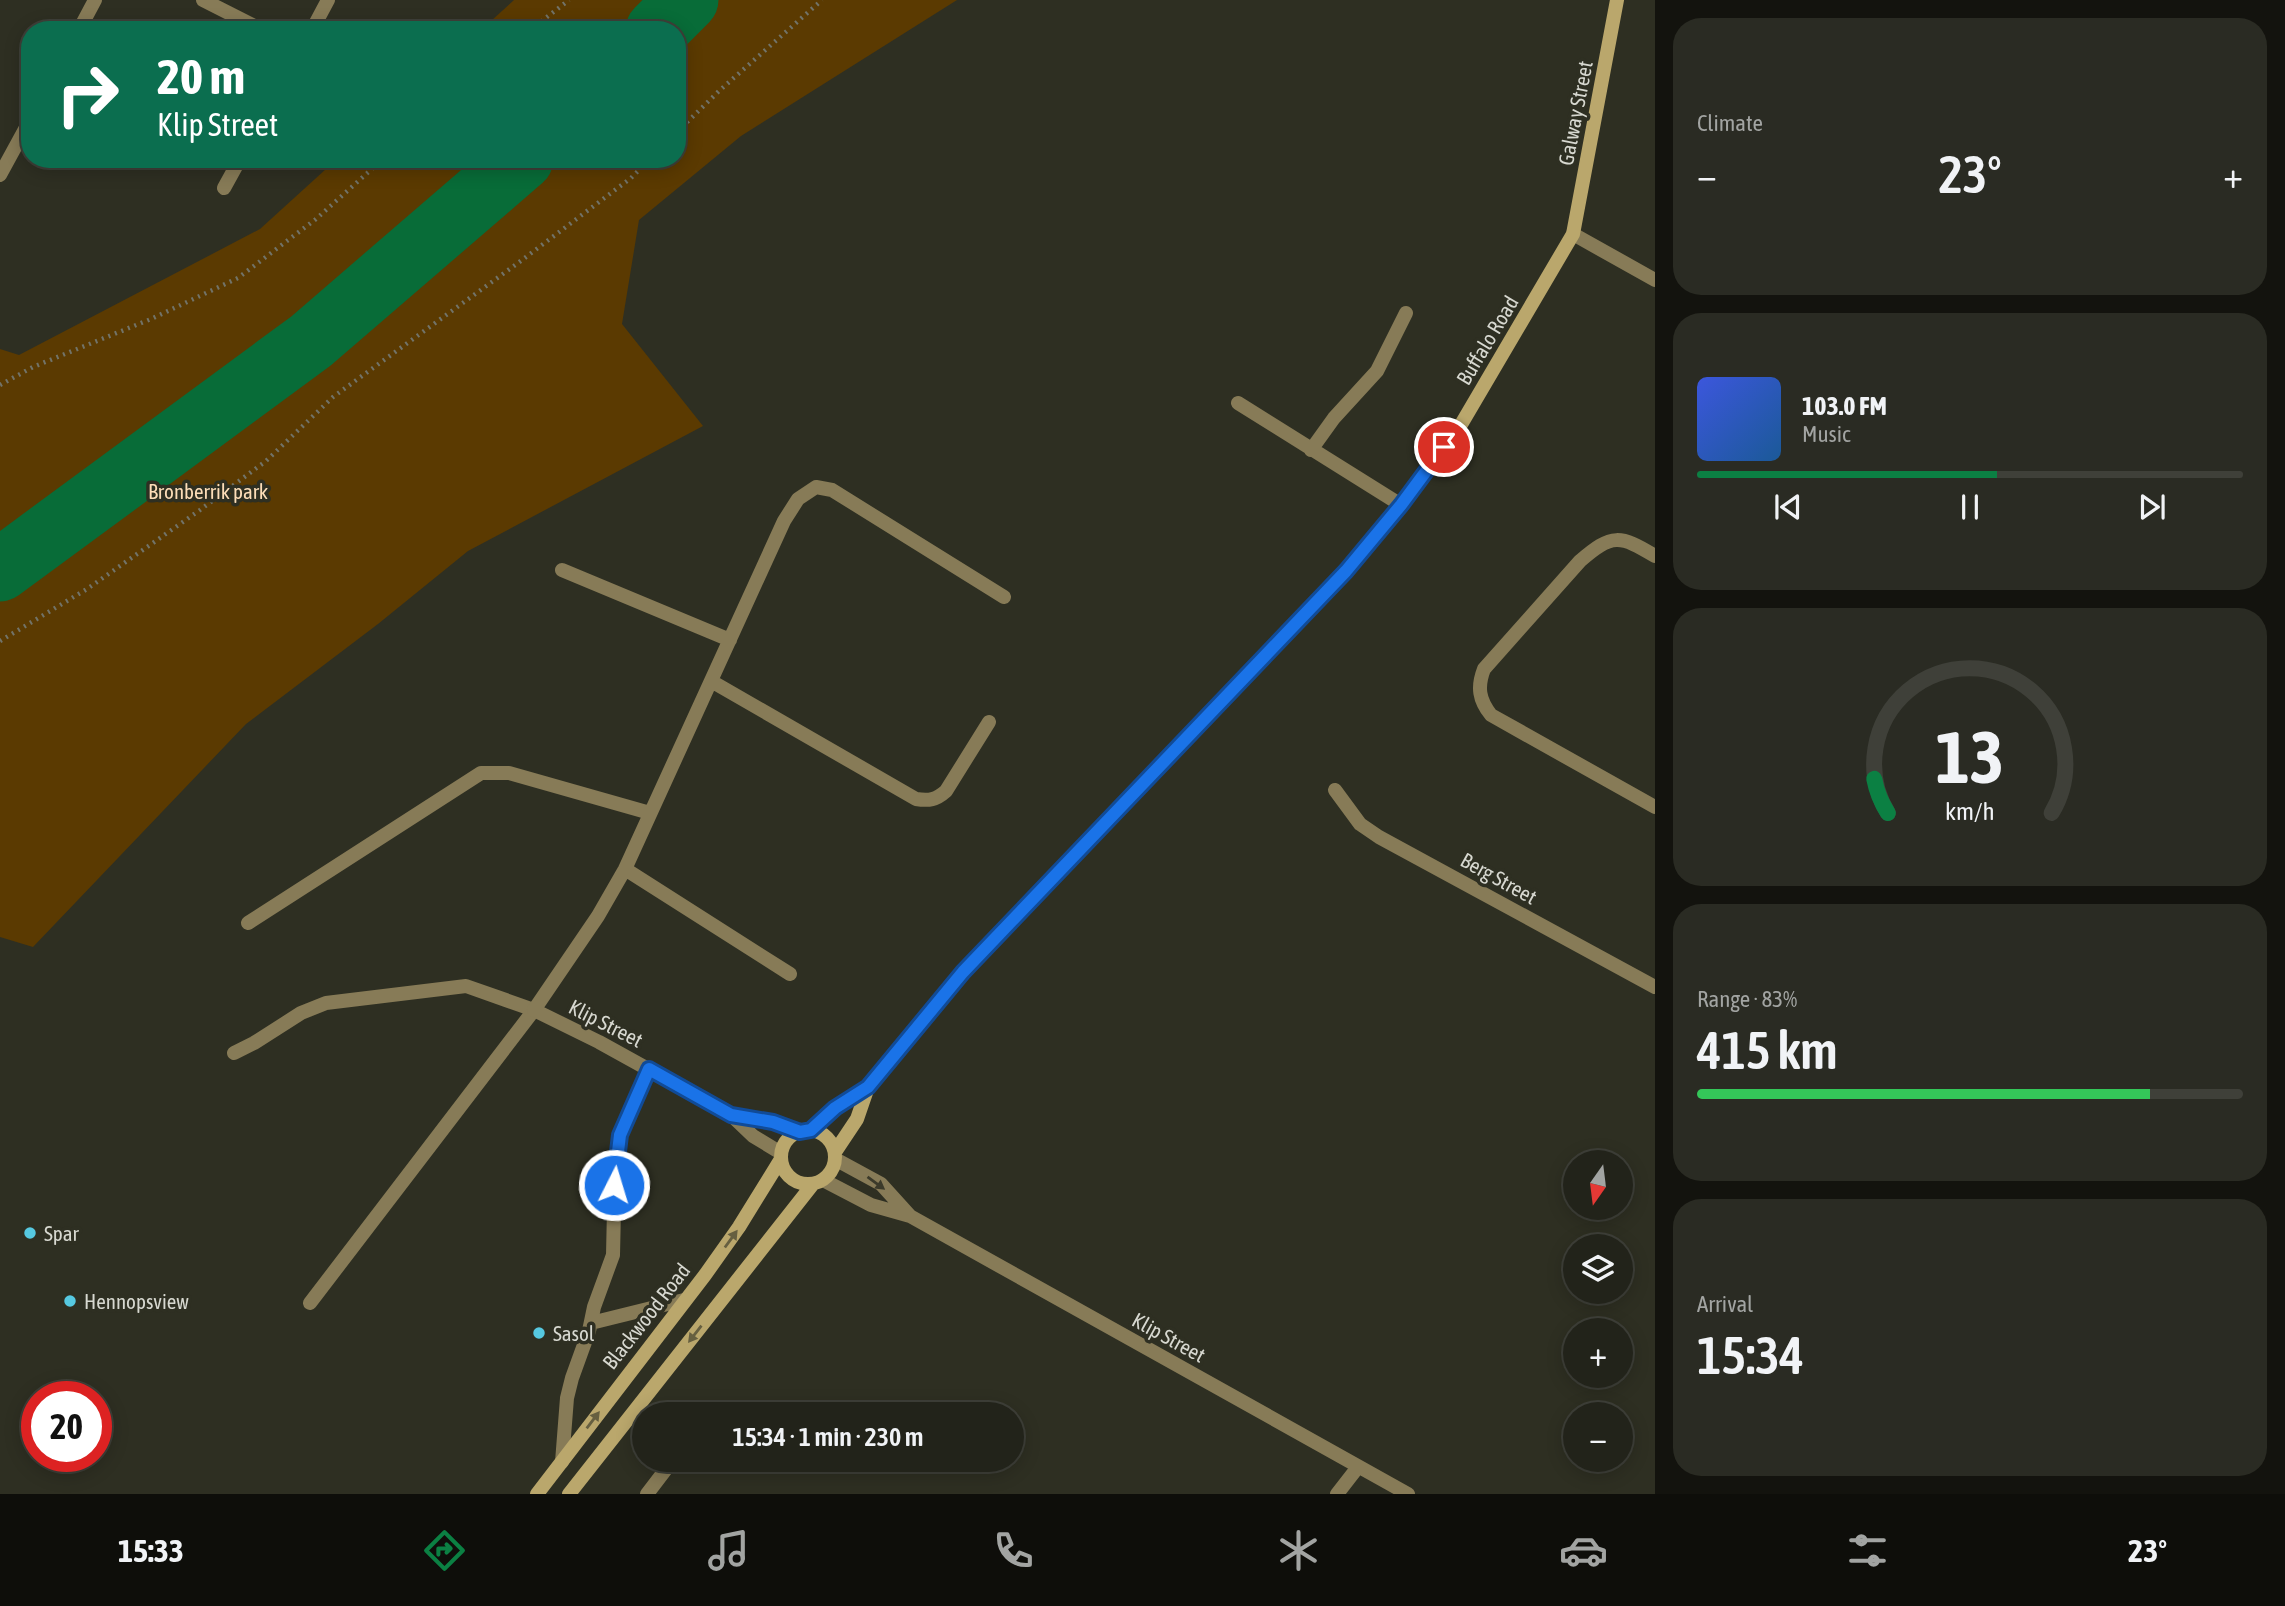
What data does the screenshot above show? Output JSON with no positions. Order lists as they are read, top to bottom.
{
  "streets": {
    "street": [
      "Galway Street",
      "Buffalo Road",
      "Berg Street",
      "Klip Street",
      "Blackwood Road"
    ]
  },
  "crossings": [
    ["Galway Street", "Buffalo Road"],
    ["Buffalo Road", "Klip Street"],
    ["Buffalo Road", "Blackwood Road"],
    ["Klip Street", "Blackwood Road"]
  ],
  "parks": ["Bronberrik park"],
  "places": ["Spar", "Hennopsview", "Sasol"],
  "north": "bottom",
  "page": {
    "tile": [
      "Climate",
      ["Range · 83%", "415 km"],
      ["Arrival", "15:34"]
    ],
    "turn": ["20 m", "Klip Street"],
    "heat": ["−", "23°", "+"],
    "song": ["103.0 FM", "Music"],
    "map_buttons": ["+", "−"],
    "limit": "20",
    "trip": "15:34 · 1 min · 230 m",
    "tabs": ["15:33", "23°"],
    "gauge": ["13", "km/h"]
  }
}
